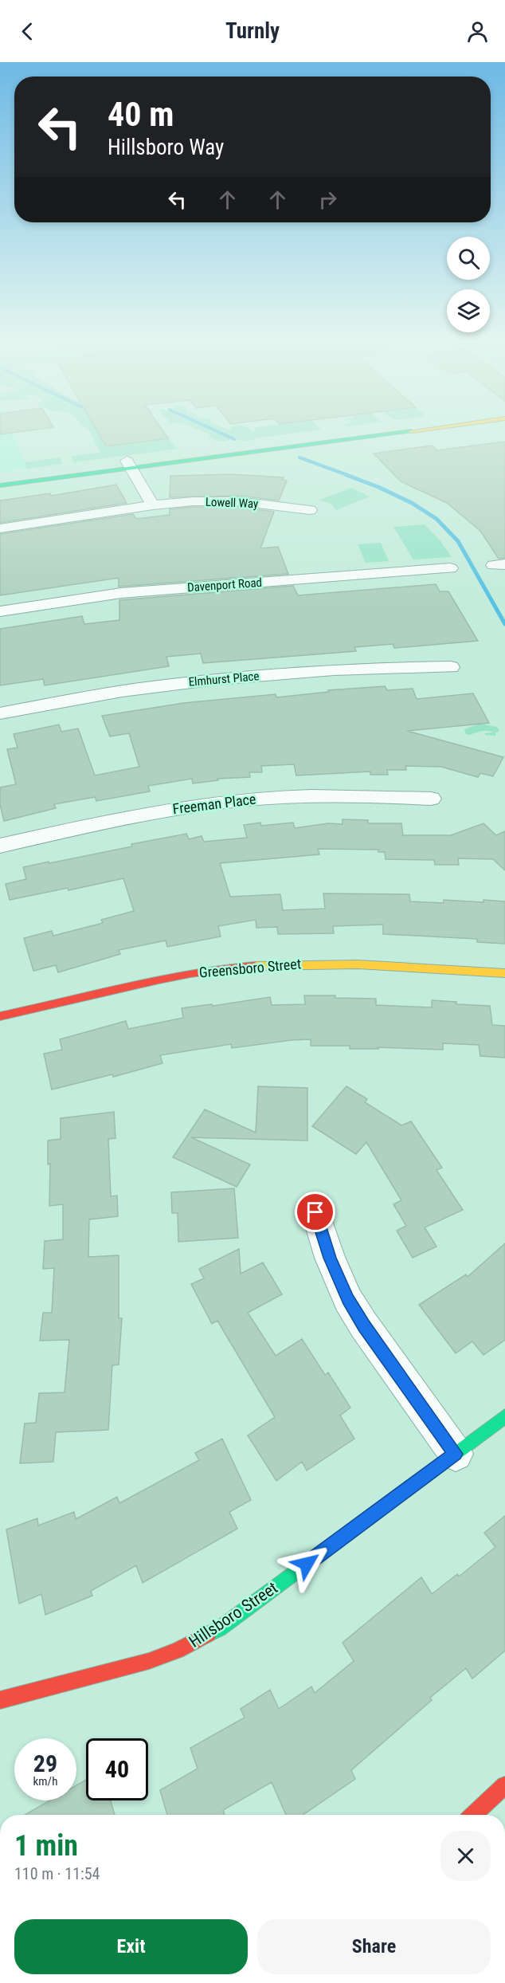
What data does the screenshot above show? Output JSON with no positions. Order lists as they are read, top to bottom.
{
  "streets": {
    "main road": ["Greensboro Street", "Hillsboro Street"],
    "street": [
      "Lowell Way",
      "Davenport Road",
      "Elmhurst Place",
      "Freeman Place"
    ]
  },
  "page": {
    "header": "Turnly",
    "turn": ["40 m", "Hillsboro Way"],
    "speed": "29 km/h",
    "limit": "40",
    "heading": ["1 min", "110 m · 11:54"],
    "buttons": ["Exit", "Share"]
  }
}
